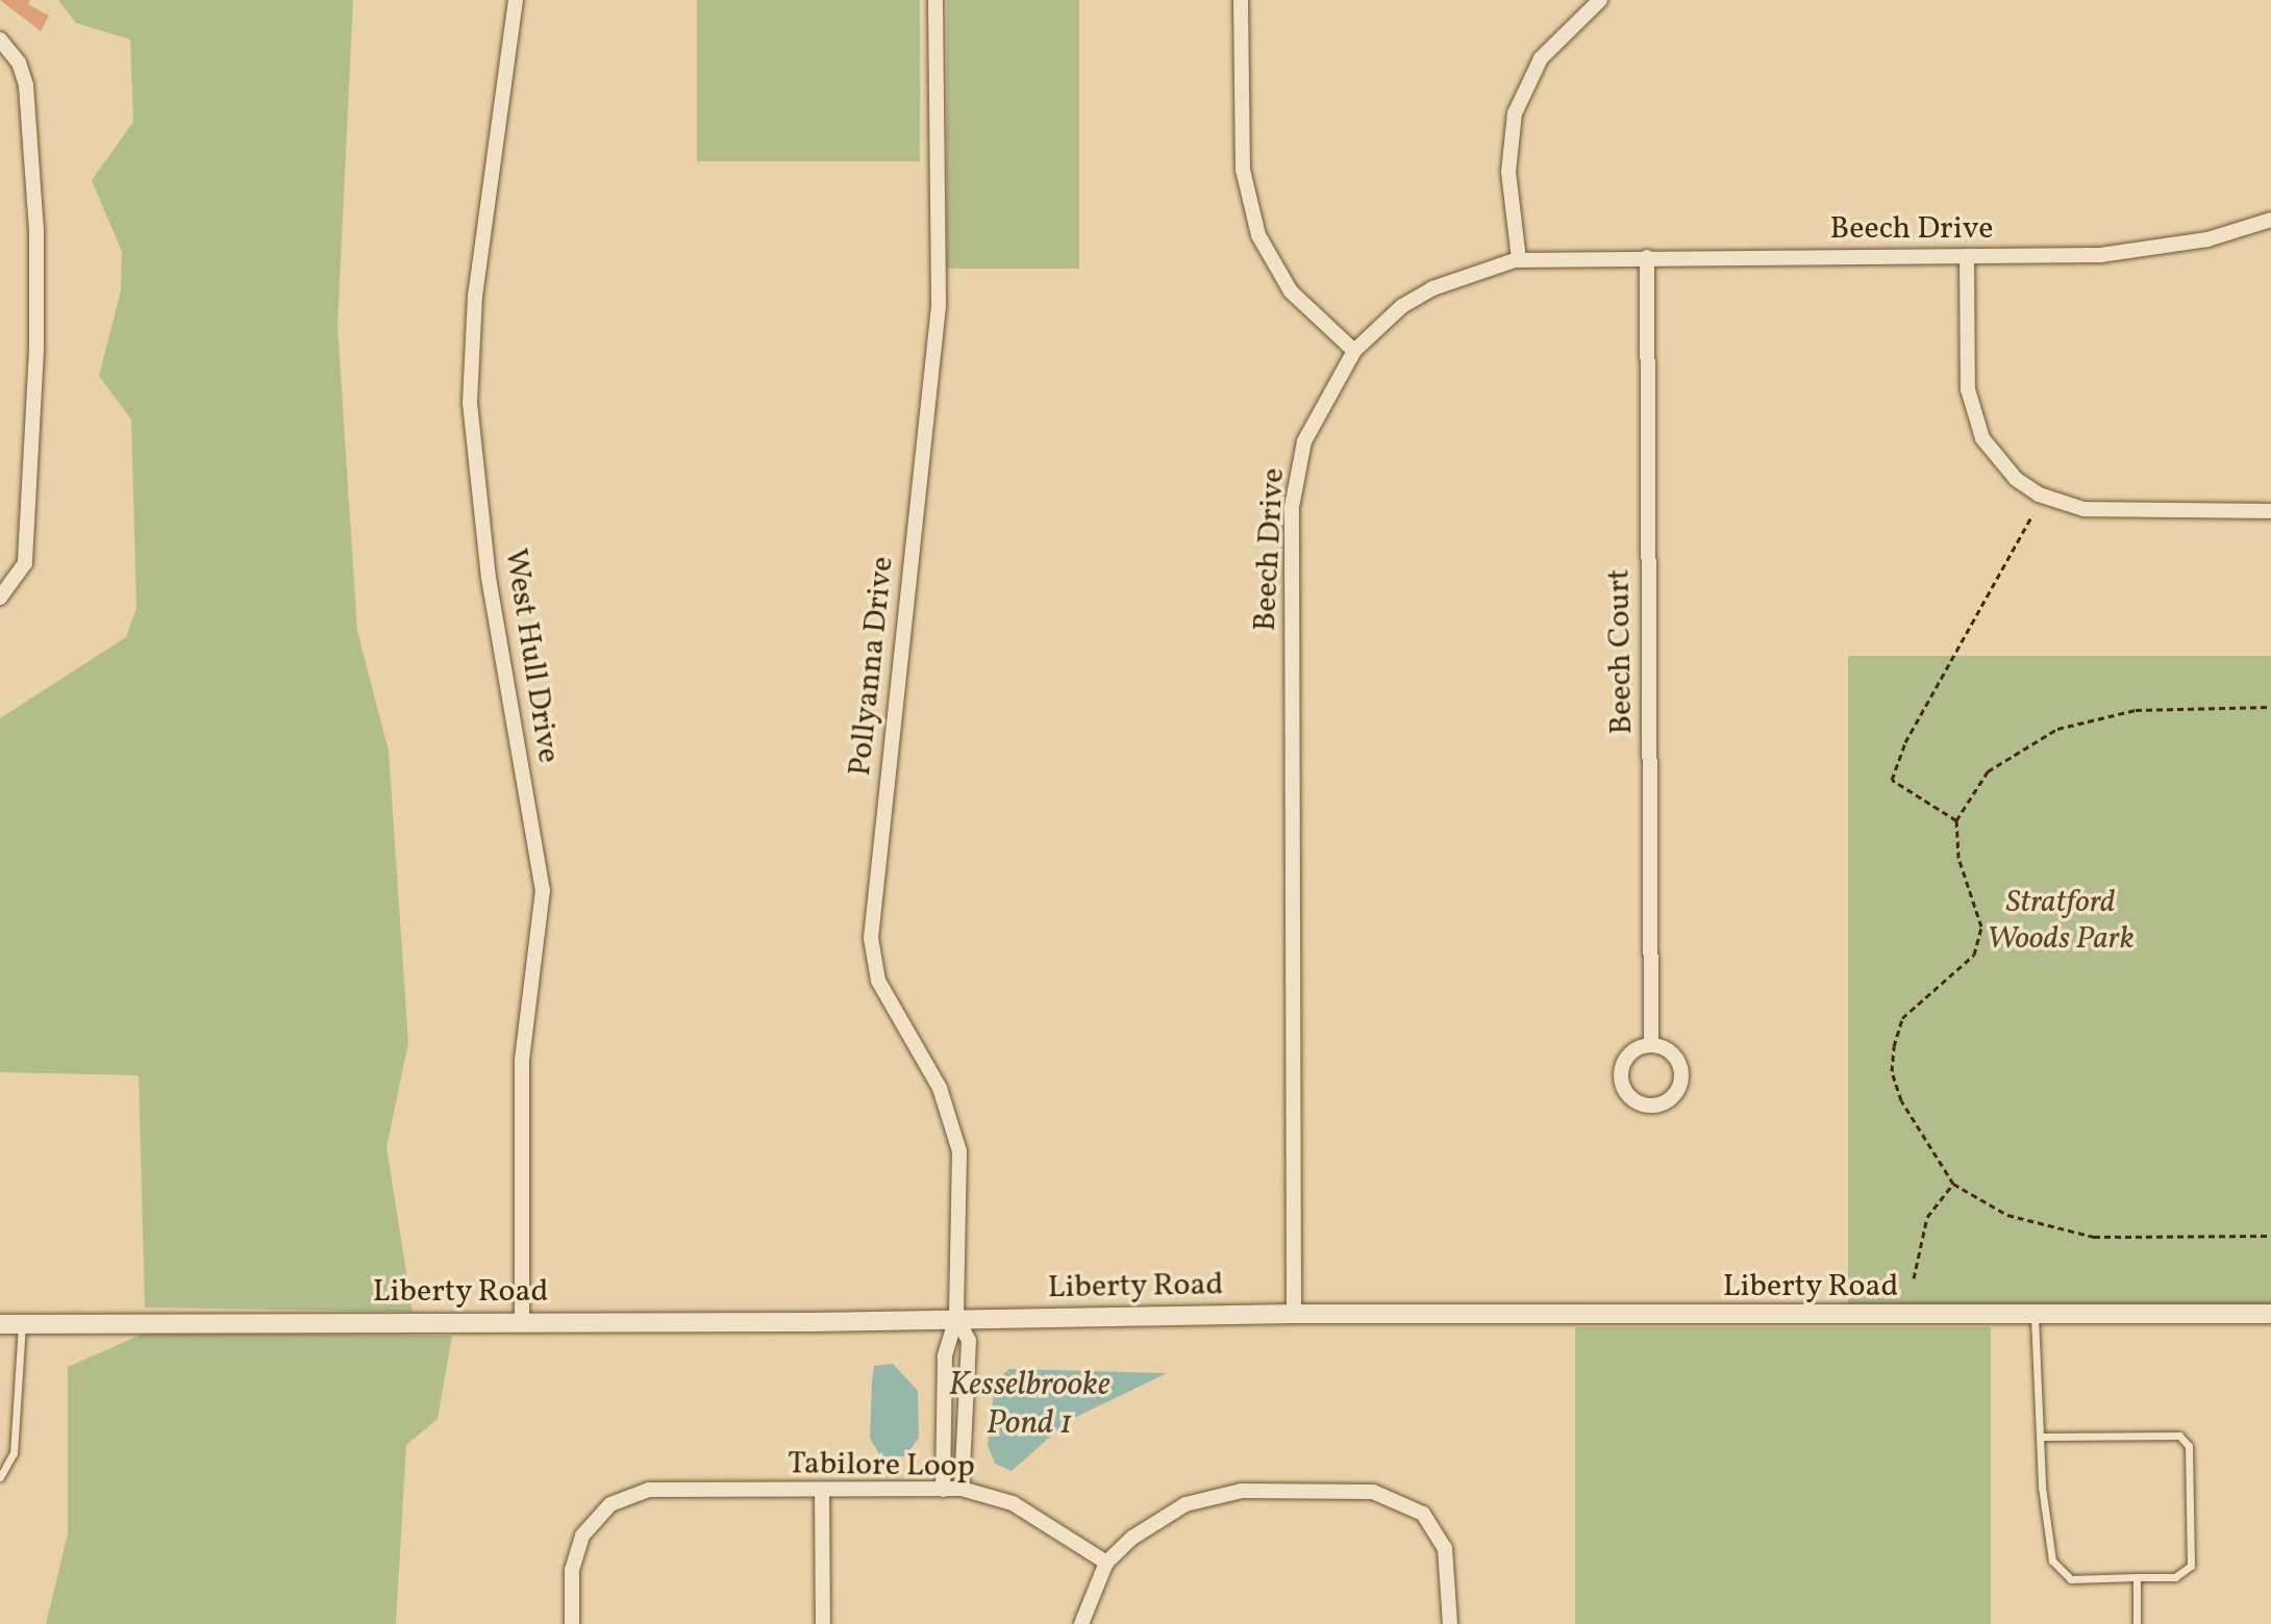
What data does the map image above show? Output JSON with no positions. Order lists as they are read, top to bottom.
{
  "streets": {
    "street": [
      "Beech Drive",
      "Beech Court",
      "West Hull Drive",
      "Pollyanna Drive",
      "Liberty Road",
      "Tabilore Loop"
    ]
  },
  "crossings": [
    ["Beech Drive", "Beech Court"],
    ["Beech Drive", "Liberty Road"],
    ["West Hull Drive", "Liberty Road"],
    ["Pollyanna Drive", "Liberty Road"]
  ],
  "water": ["Kesselbrooke Pond 1"],
  "parks": ["Stratford Woods Park"]
}
